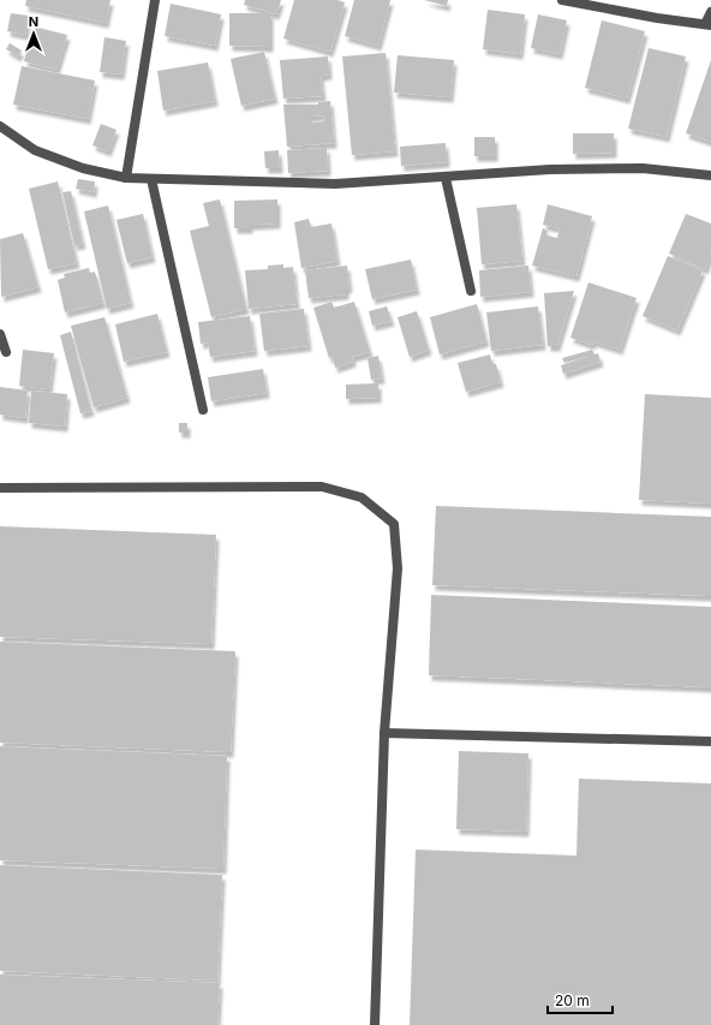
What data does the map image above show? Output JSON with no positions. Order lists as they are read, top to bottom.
{
  "scale_bar": "20 m",
  "north": "top"
}
